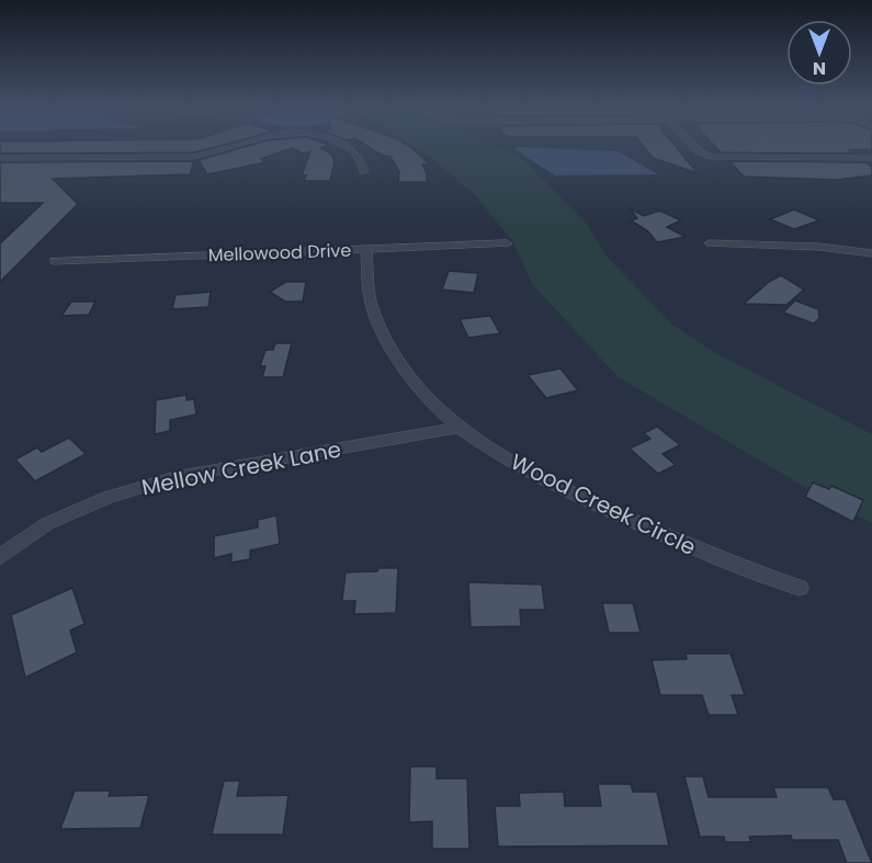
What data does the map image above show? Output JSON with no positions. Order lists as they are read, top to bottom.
{
  "streets": {
    "street": ["Mellowood Drive", "Mellow Creek Lane", "Wood Creek Circle"]
  },
  "crossings": [
    ["Mellowood Drive", "Wood Creek Circle"],
    ["Mellow Creek Lane", "Wood Creek Circle"]
  ],
  "north": "bottom"
}
